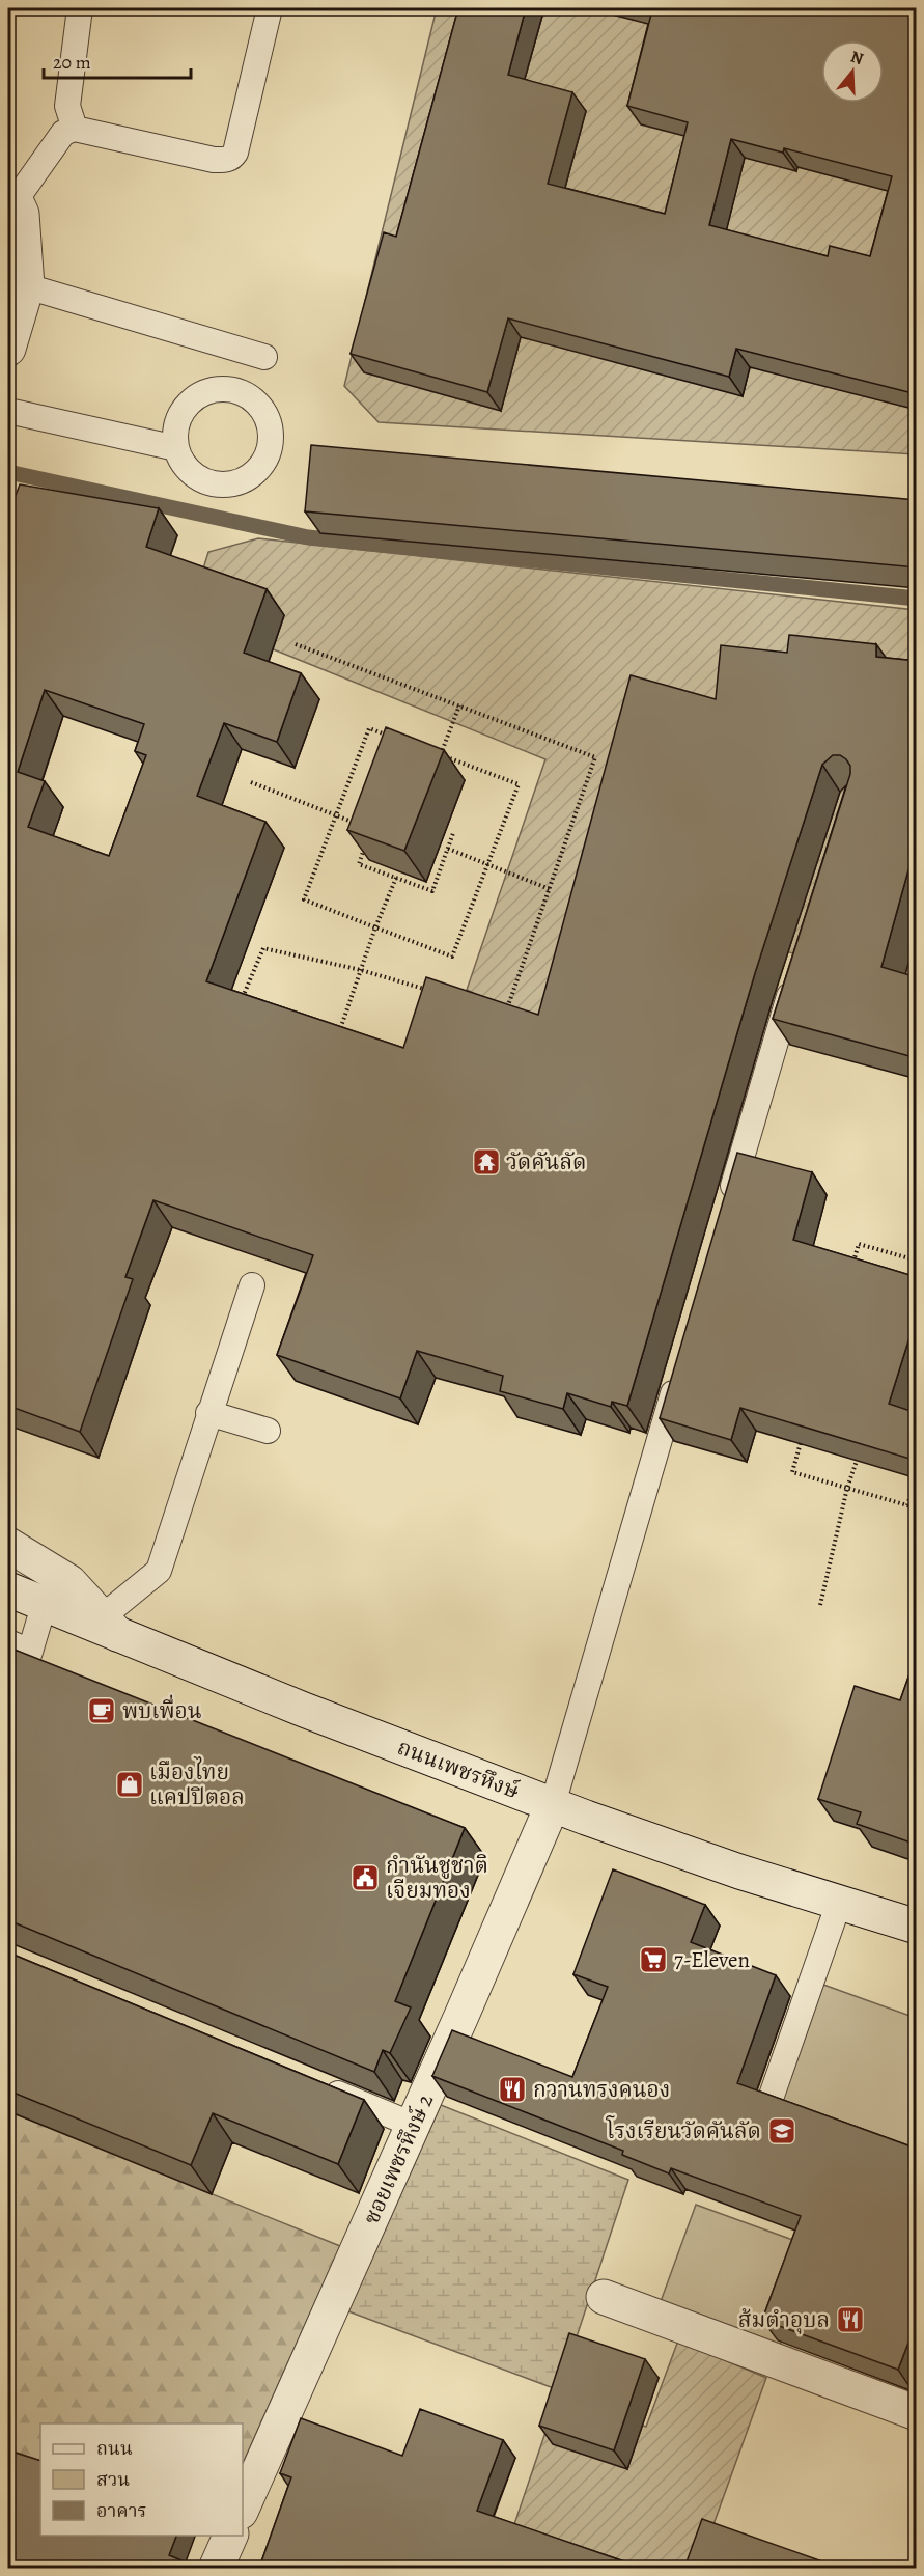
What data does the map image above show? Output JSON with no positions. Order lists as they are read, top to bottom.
{
  "streets": {
    "street": ["ถนนเพชรหึงษ์", "ซอยเพชรหึงษ์ 2"]
  },
  "crossings": [
    ["ถนนเพชรหึงษ์", "ซอยเพชรหึงษ์ 2"]
  ],
  "places": {
    "temple": ["วัดคันลัด"],
    "cafe": ["พบเพื่อน"],
    "shop": ["เมืองไทย แคปปิตอล"],
    "public building": ["กำนันชูชาติ เจียมทอง"],
    "supermarket": ["7-Eleven"],
    "restaurant": ["กวานทรงคนอง", "ส้มตำอุบล"],
    "school or university": ["โรงเรียนวัดคันลัด"]
  },
  "legend": ["ถนน", "สวน", "อาคาร"],
  "scale_bar": "20 m",
  "north": "top"
}
